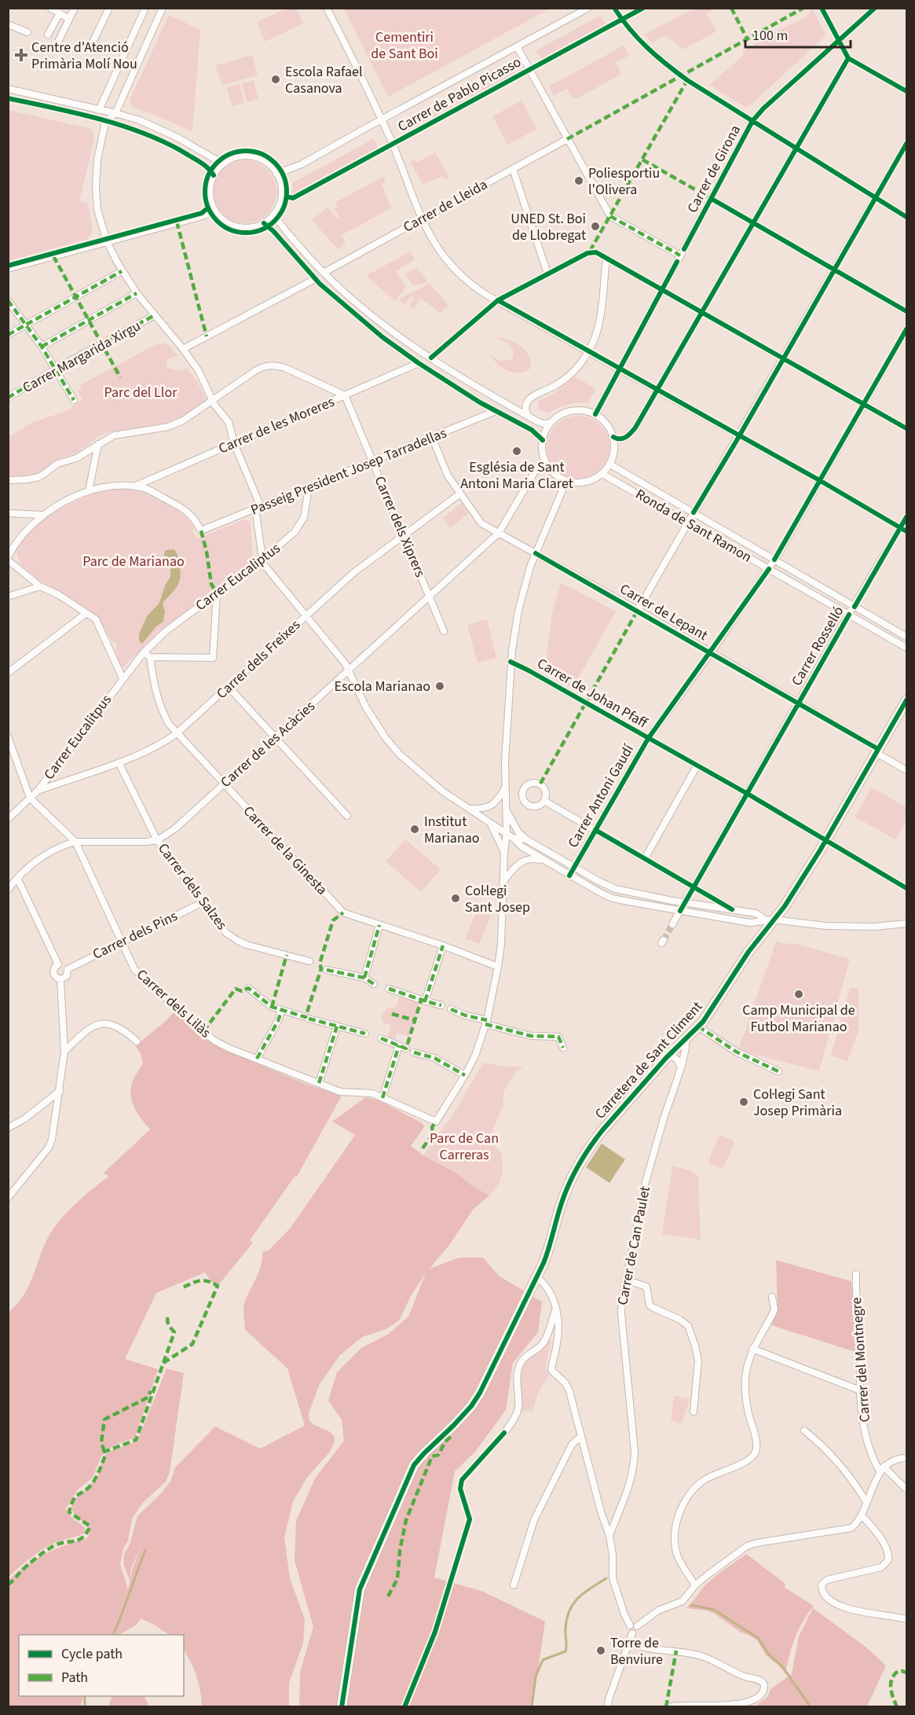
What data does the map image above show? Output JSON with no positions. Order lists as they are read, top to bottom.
{
  "streets": {
    "street": [
      "Carrer de Pablo Picasso",
      "Carrer de Girona",
      "Carrer de Lleida",
      "Carrer Margarida Xirgu",
      "Carrer de les Moreres",
      "Passeig President Josep Tarradellas",
      "Ronda de Sant Ramon",
      "Carrer dels Xiprers",
      "Carrer Eucaliptus",
      "Carrer de Lepant",
      "Carrer Rosselló",
      "Carrer dels Freixes",
      "Carrer de Johan Pfaff",
      "Carrer Eucalitpus",
      "Carrer de les Acàcies",
      "Carrer Antoni Gaudí",
      "Carrer de la Ginesta",
      "Carrer dels Salzes",
      "Carrer dels Pins",
      "Carrer dels Lilàs",
      "Carretera de Sant Climent",
      "Carrer de Can Paulet",
      "Carrer del Montnegre"
    ]
  },
  "crossings": [
    ["Carrer de Girona", "Ronda de Sant Ramon"],
    ["Carrer de Girona", "Carrer de les Acàcies"],
    ["Carrer de les Moreres", "Passeig President Josep Tarradellas"],
    ["Carrer de les Moreres", "Carrer dels Xiprers"],
    ["Passeig President Josep Tarradellas", "Carrer dels Xiprers"],
    ["Passeig President Josep Tarradellas", "Carrer Eucaliptus"],
    ["Passeig President Josep Tarradellas", "Carrer de Lepant"],
    ["Ronda de Sant Ramon", "Carrer Rosselló"],
    ["Ronda de Sant Ramon", "Carrer de les Acàcies"],
    ["Ronda de Sant Ramon", "Carrer Antoni Gaudí"],
    ["Carrer dels Xiprers", "Carrer dels Freixes"],
    ["Carrer dels Xiprers", "Carrer de les Acàcies"],
    ["Carrer Eucaliptus", "Carrer Eucalitpus"],
    ["Carrer de Lepant", "Carrer Rosselló"],
    ["Carrer de Lepant", "Carrer dels Freixes"],
    ["Carrer de Lepant", "Carrer de les Acàcies"],
    ["Carrer de Lepant", "Carrer Antoni Gaudí"],
    ["Carrer de Lepant", "Carretera de Sant Climent"],
    ["Carrer Rosselló", "Carrer de Johan Pfaff"],
    ["Carrer dels Freixes", "Carrer Eucalitpus"],
    ["Carrer dels Freixes", "Carrer de la Ginesta"],
    ["Carrer dels Freixes", "Carrer dels Salzes"],
    ["Carrer de Johan Pfaff", "Carrer Antoni Gaudí"],
    ["Carrer de Johan Pfaff", "Carretera de Sant Climent"],
    ["Carrer Eucalitpus", "Carrer dels Lilàs"],
    ["Carrer de les Acàcies", "Carrer de la Ginesta"],
    ["Carrer de les Acàcies", "Carrer dels Salzes"],
    ["Carrer de les Acàcies", "Carrer dels Lilàs"],
    ["Carrer dels Salzes", "Carrer dels Pins"],
    ["Carrer dels Pins", "Carrer dels Lilàs"],
    ["Carretera de Sant Climent", "Carrer de Can Paulet"]
  ],
  "parks": [
    "Cementiri de Sant Boi",
    "Parc del Llor",
    "Parc de Marianao",
    "Parc de Can Carreras"
  ],
  "places": {
    "health": ["Centre d'Atenció Primària Molí Nou"],
    "other": [
      "Escola Rafael Casanova",
      "Poliesportiu l'Olivera",
      "UNED St. Boi de Llobregat",
      "Església de Sant Antoni Maria Claret",
      "Escola Marianao",
      "Institut Marianao",
      "Col·legi Sant Josep",
      "Camp Municipal de Futbol Marianao",
      "Col·legi Sant Josep Primària",
      "Torre de Benviure"
    ]
  },
  "legend": ["Cycle path", "Path"],
  "scale_bar": "100 m"
}
